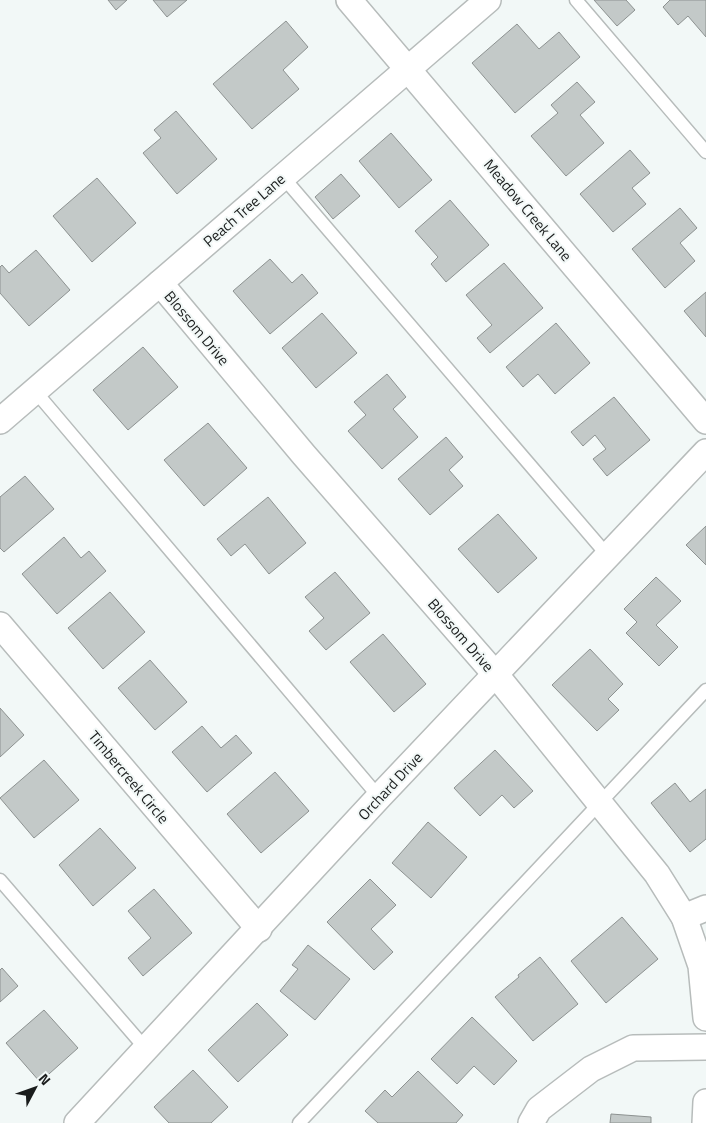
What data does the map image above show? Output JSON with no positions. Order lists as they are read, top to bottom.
{
  "streets": {
    "street": [
      "Peach Tree Lane",
      "Meadow Creek Lane",
      "Blossom Drive",
      "Timbercreek Circle",
      "Orchard Drive"
    ]
  },
  "crossings": [
    ["Peach Tree Lane", "Meadow Creek Lane"],
    ["Peach Tree Lane", "Blossom Drive"],
    ["Blossom Drive", "Orchard Drive"],
    ["Timbercreek Circle", "Orchard Drive"]
  ],
  "north": "top right"
}
